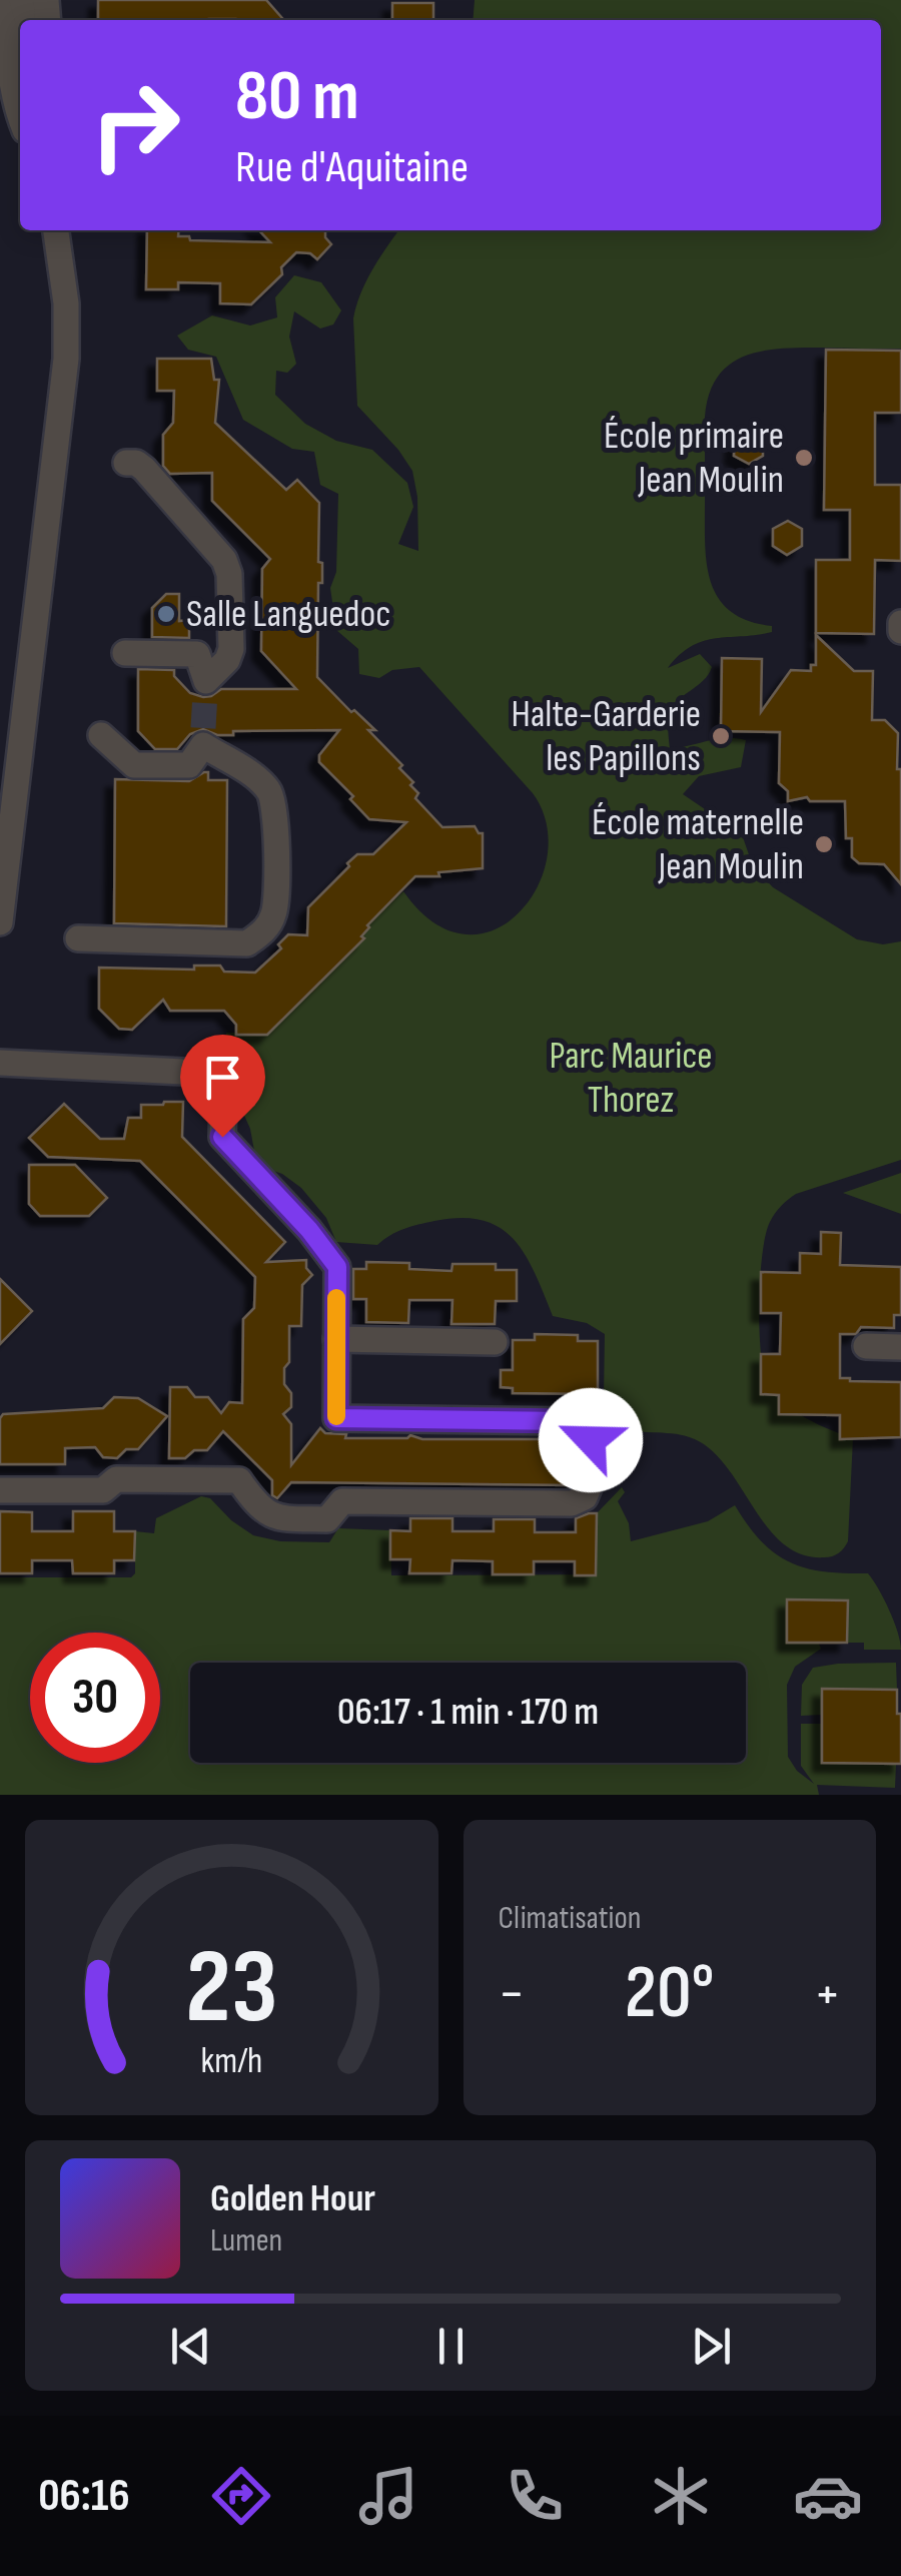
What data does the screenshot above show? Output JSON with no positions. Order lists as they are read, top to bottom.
{
  "parks": ["Parc Maurice Thorez"],
  "places": [
    "École primaire Jean Moulin",
    "Salle Languedoc",
    "Halte-Garderie les Papillons",
    "École maternelle Jean Moulin"
  ],
  "page": {
    "turn": ["80 m", "Rue d'Aquitaine"],
    "limit": "30",
    "trip": "06:17 · 1 min · 170 m",
    "tile": "Climatisation",
    "heat": ["−", "20°", "+"],
    "song": ["Golden Hour", "Lumen"],
    "tabs": "06:16",
    "gauge": ["23", "km/h"]
  }
}
